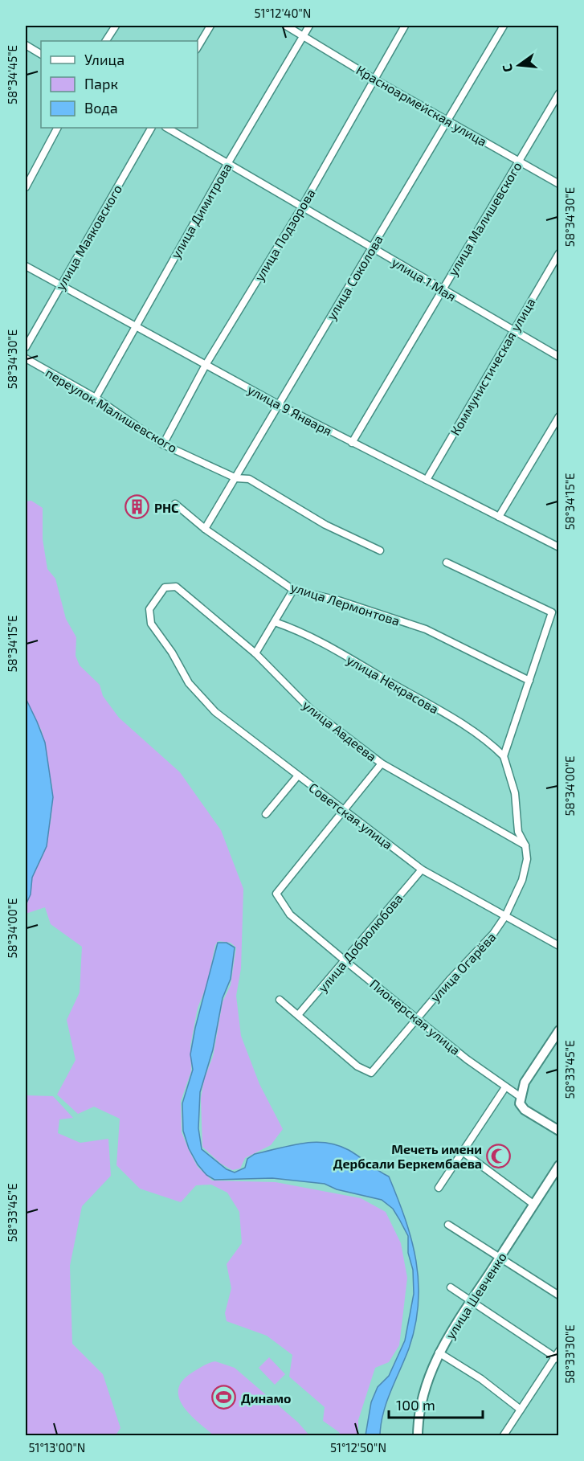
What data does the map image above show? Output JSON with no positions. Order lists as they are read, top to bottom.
{
  "streets": {
    "main road": ["Пионерская улица", "улица Шевченко"],
    "street": [
      "Красноармейская улица",
      "улица Димитрова",
      "улица Малишевского",
      "улица Подзорова",
      "улица Маяковского",
      "улица Соколова",
      "улица 1 Мая",
      "Коммунистическая улица",
      "переулок Малишевского",
      "улица 9 Января",
      "улица Лермонтова",
      "улица Некрасова",
      "улица Авдеева",
      "Советская улица",
      "улица Добролюбова",
      "улица Огарёва"
    ]
  },
  "crossings": [
    ["Красноармейская улица", "улица Димитрова"],
    ["Красноармейская улица", "улица Малишевского"],
    ["Красноармейская улица", "улица Подзорова"],
    ["Красноармейская улица", "улица Соколова"],
    ["улица Димитрова", "улица 1 Мая"],
    ["улица Димитрова", "переулок Малишевского"],
    ["улица Димитрова", "улица 9 Января"],
    ["улица Малишевского", "улица 1 Мая"],
    ["улица Малишевского", "улица 9 Января"],
    ["улица Подзорова", "улица 1 Мая"],
    ["улица Подзорова", "переулок Малишевского"],
    ["улица Подзорова", "улица 9 Января"],
    ["улица Маяковского", "улица 9 Января"],
    ["улица Соколова", "улица 1 Мая"],
    ["улица Соколова", "переулок Малишевского"],
    ["улица Соколова", "улица 9 Января"],
    ["улица Соколова", "улица Лермонтова"],
    ["улица 1 Мая", "Коммунистическая улица"],
    ["Коммунистическая улица", "улица 9 Января"],
    ["улица Некрасова", "улица Огарёва"],
    ["улица Авдеева", "Советская улица"],
    ["улица Авдеева", "улица Огарёва"],
    ["Советская улица", "улица Добролюбова"],
    ["Советская улица", "улица Огарёва"],
    ["Советская улица", "Пионерская улица"],
    ["улица Добролюбова", "улица Огарёва"],
    ["улица Добролюбова", "Пионерская улица"],
    ["улица Огарёва", "Пионерская улица"]
  ],
  "places": {
    "building": ["РНС"],
    "mosque": ["Мечеть имени Дербсали Беркембаева"],
    "sports": ["Динамо"]
  },
  "legend": ["Улица", "Парк", "Вода"],
  "scale_bar": "100 m",
  "north": "left",
  "coordinates": [
    "51°12'40\"N",
    "58°34'45\"E",
    "58°34'30\"E",
    "58°34'15\"E",
    "58°34'00\"E",
    "58°33'45\"E",
    "58°33'30\"E",
    "51°13'00\"N",
    "51°12'50\"N"
  ]
}
